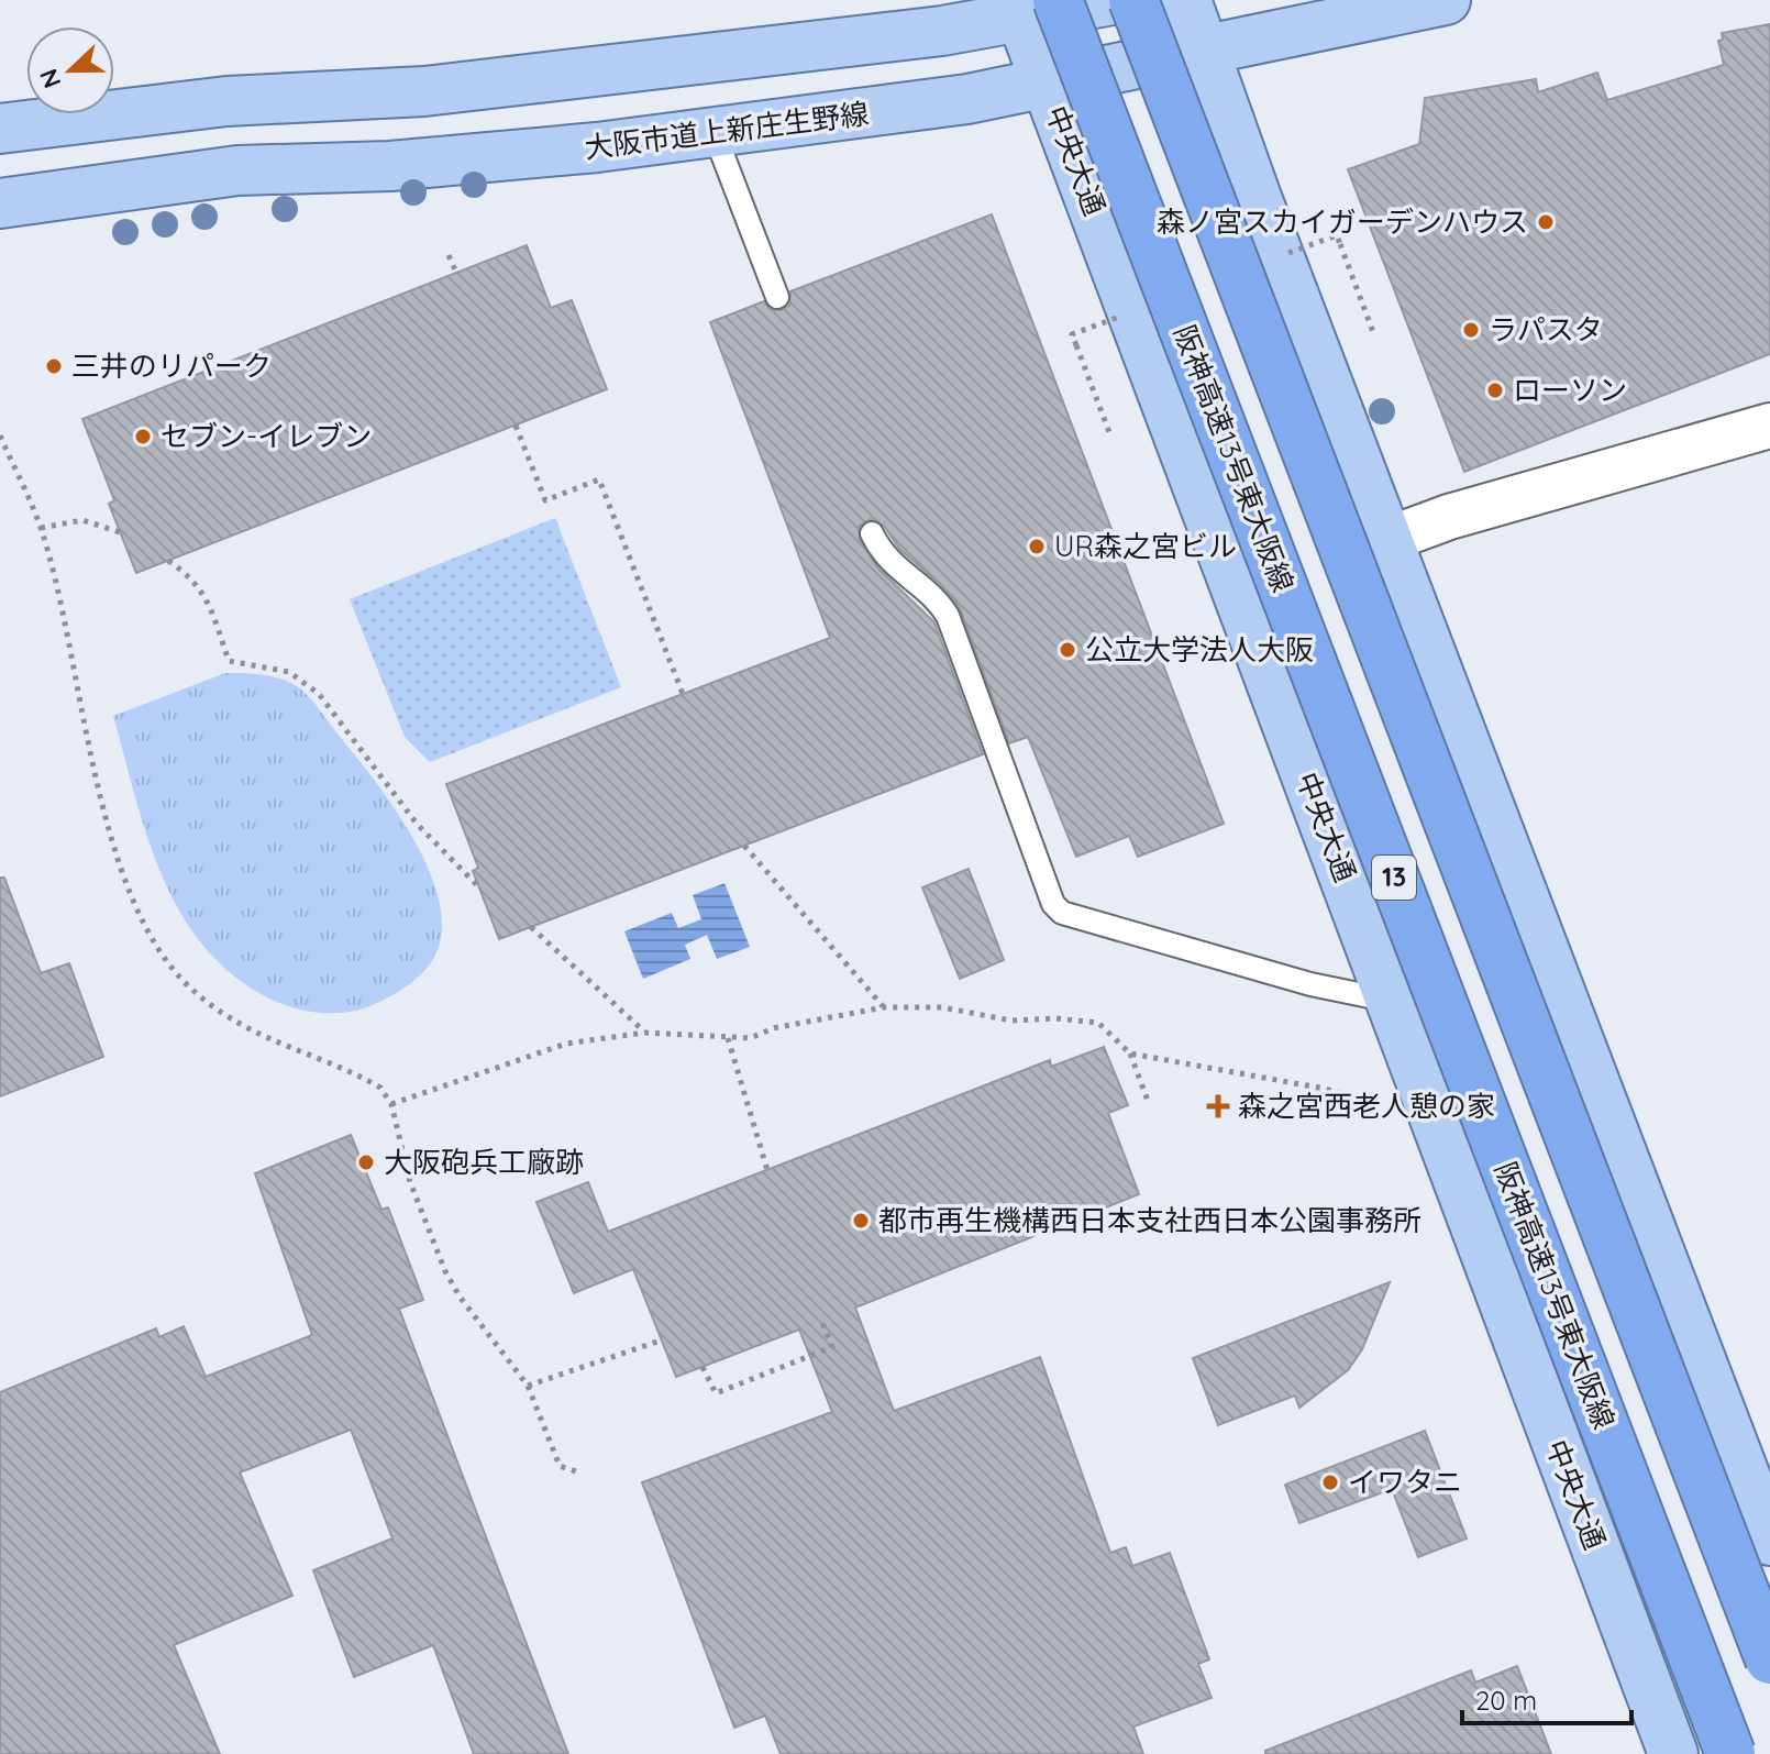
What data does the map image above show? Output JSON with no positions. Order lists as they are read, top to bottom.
{
  "streets": {
    "highway": ["阪神高速13号東大阪線", "13"],
    "main road": ["大阪市道上新庄生野線", "中央大通"]
  },
  "crossings": [
    ["大阪市道上新庄生野線", "中央大通"],
    ["中央大通", "阪神高速13号東大阪線"]
  ],
  "places": {
    "other": [
      "森ノ宮スカイガーデンハウス",
      "ラパスタ",
      "三井のリパーク",
      "ローソン",
      "セブン-イレブン",
      "UR森之宮ビル",
      "公立大学法人大阪",
      "大阪砲兵工廠跡",
      "都市再生機構西日本支社西日本公園事務所",
      "イワタニ"
    ],
    "health": ["森之宮西老人憩の家"]
  },
  "scale_bar": "20 m",
  "north": "left"
}
